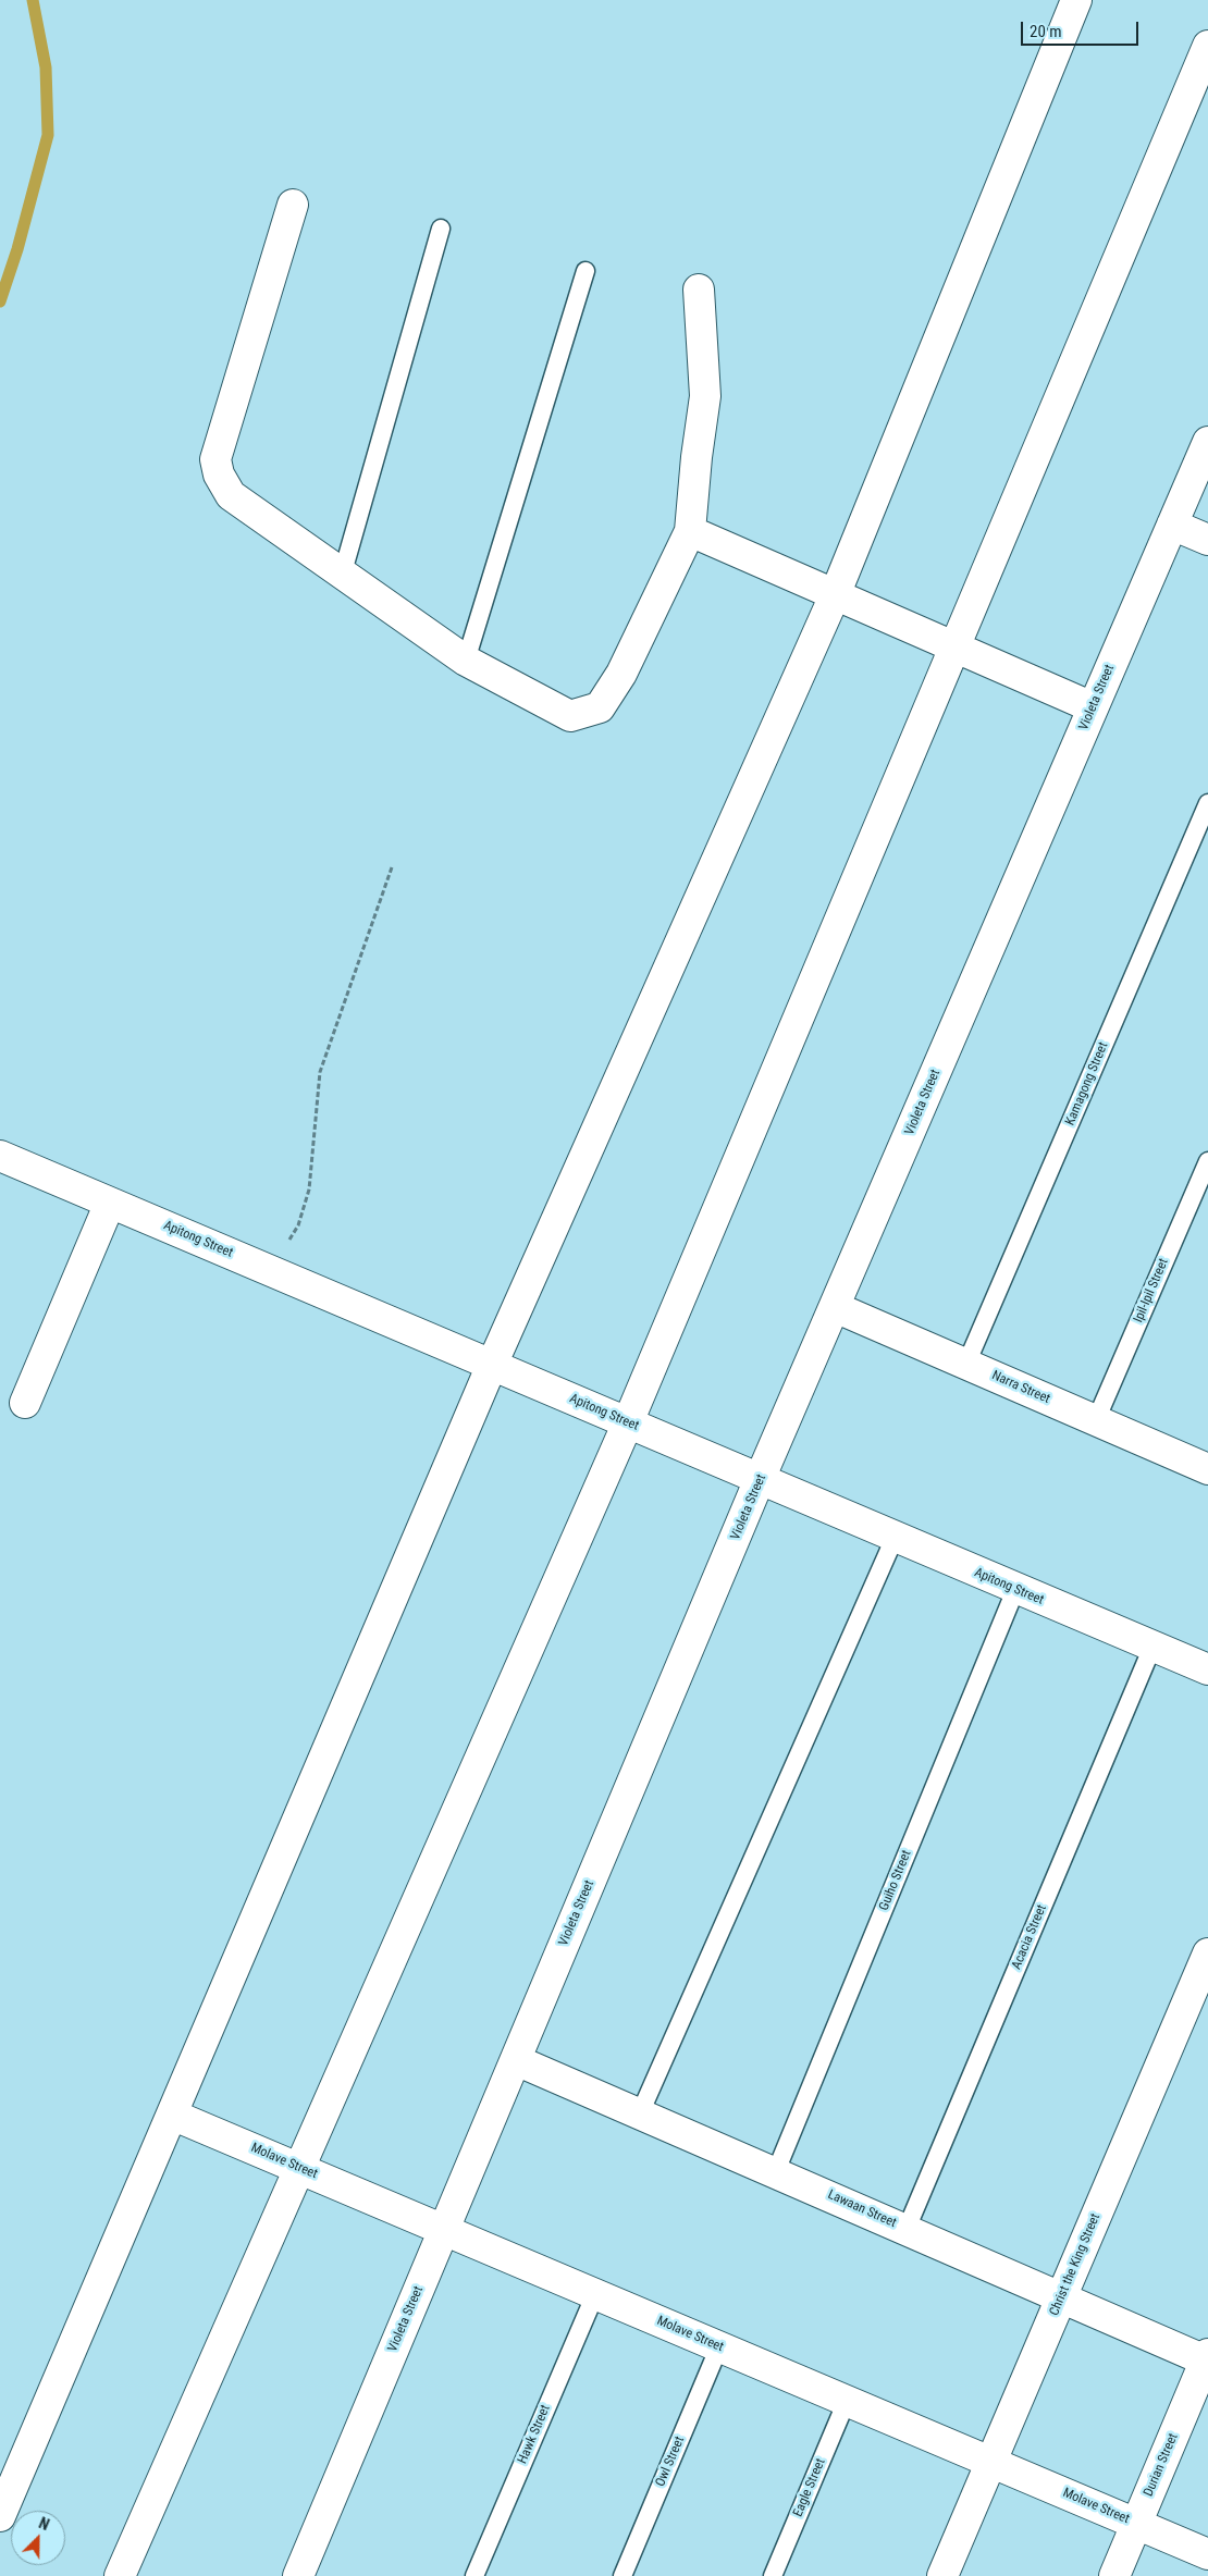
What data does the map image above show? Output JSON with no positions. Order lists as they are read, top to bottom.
{
  "streets": {
    "street": [
      "Violeta Street",
      "Apitong Street",
      "Narra Street",
      "Molave Street",
      "Lawaan Street",
      "Christ the King Street",
      "Durian Street"
    ],
    "lane": [
      "Kamagong Street",
      "Ipil-Ipil Street",
      "Guiho Street",
      "Acacia Street",
      "Hawk Street",
      "Owl Street",
      "Eagle Street"
    ]
  },
  "crossings": [
    ["Violeta Street", "Apitong Street"],
    ["Violeta Street", "Narra Street"],
    ["Violeta Street", "Molave Street"],
    ["Violeta Street", "Lawaan Street"],
    ["Kamagong Street", "Narra Street"],
    ["Apitong Street", "Guiho Street"],
    ["Apitong Street", "Acacia Street"],
    ["Ipil-Ipil Street", "Narra Street"],
    ["Guiho Street", "Lawaan Street"],
    ["Acacia Street", "Lawaan Street"],
    ["Molave Street", "Christ the King Street"],
    ["Molave Street", "Hawk Street"],
    ["Molave Street", "Owl Street"],
    ["Molave Street", "Durian Street"],
    ["Molave Street", "Eagle Street"],
    ["Lawaan Street", "Christ the King Street"],
    ["Lawaan Street", "Durian Street"]
  ],
  "scale_bar": "20 m",
  "north": "top right"
}
